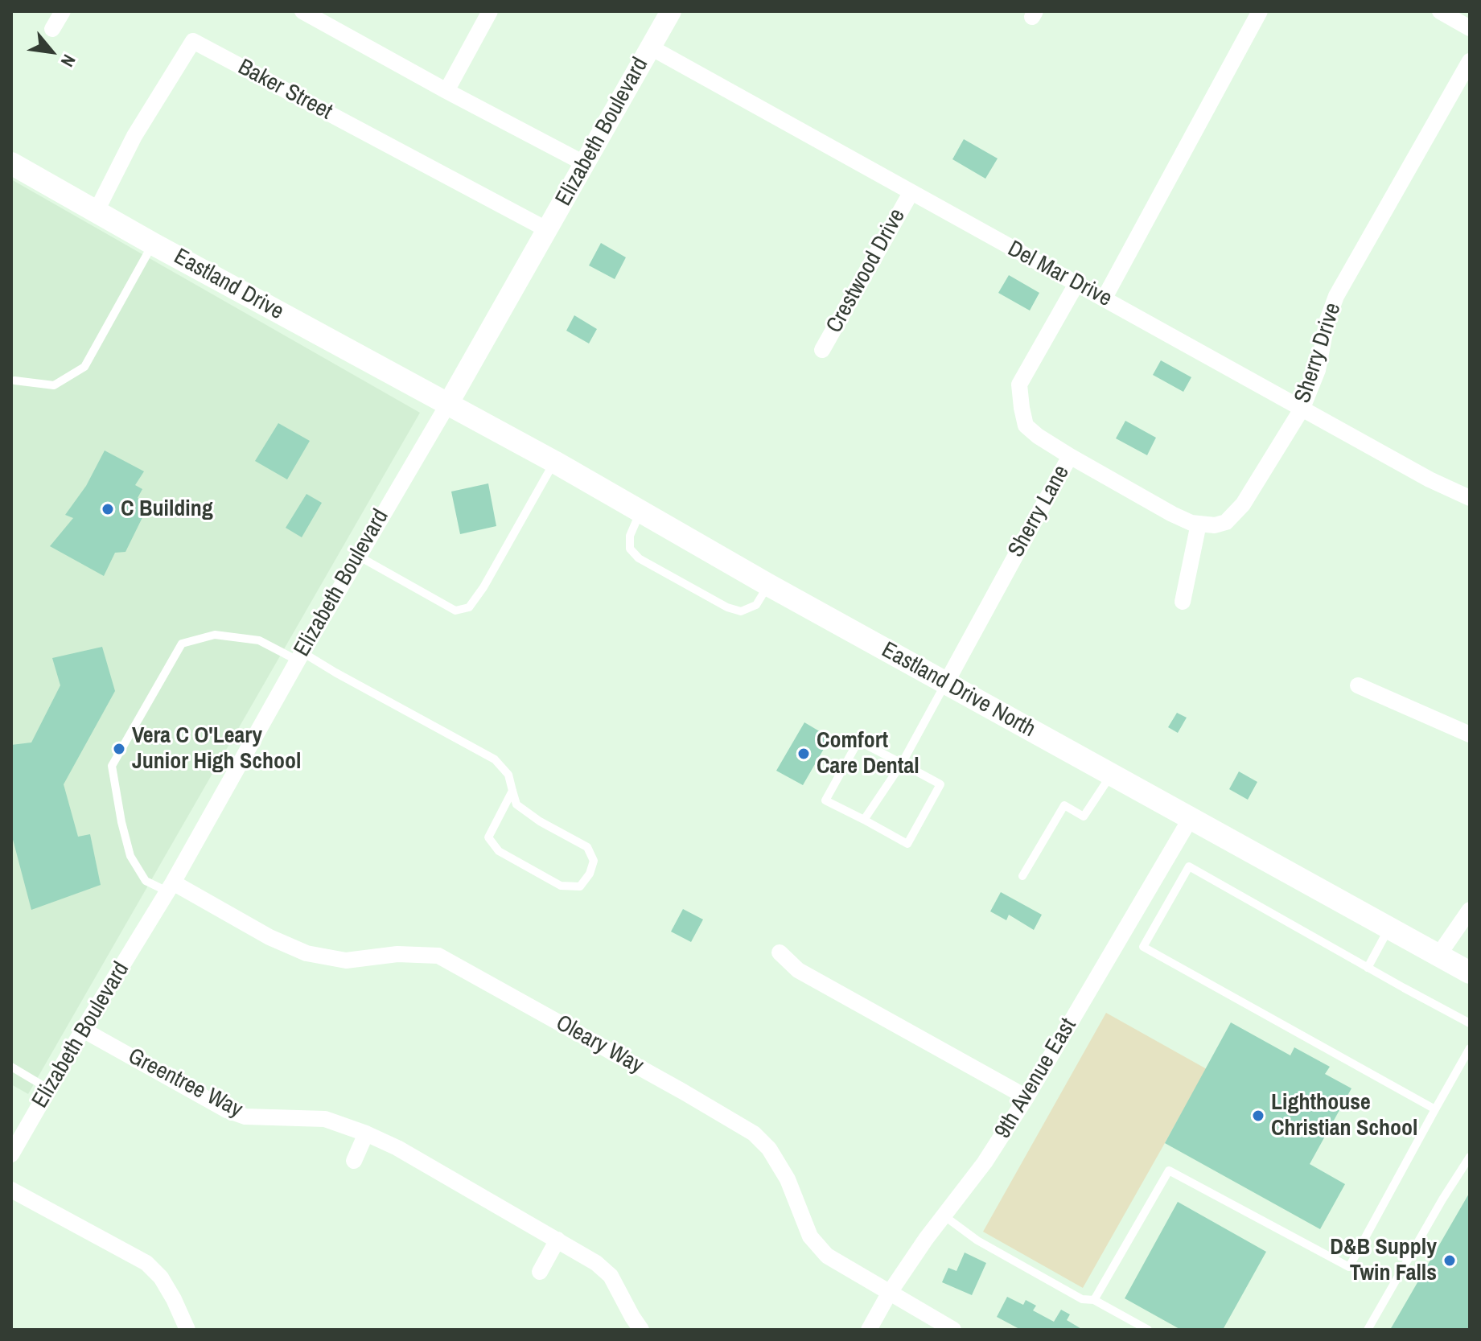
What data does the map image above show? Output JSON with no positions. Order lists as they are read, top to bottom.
{
  "streets": {
    "main road": ["Eastland Drive", "Eastland Drive North"],
    "street": [
      "Baker Street",
      "Elizabeth Boulevard",
      "Crestwood Drive",
      "Del Mar Drive",
      "Sherry Drive",
      "Sherry Lane",
      "Oleary Way",
      "9th Avenue East",
      "Greentree Way"
    ]
  },
  "crossings": [
    ["Baker Street", "Elizabeth Boulevard"],
    ["Baker Street", "Eastland Drive"],
    ["Elizabeth Boulevard", "Del Mar Drive"],
    ["Elizabeth Boulevard", "Eastland Drive"],
    ["Elizabeth Boulevard", "Eastland Drive North"],
    ["Elizabeth Boulevard", "Oleary Way"],
    ["Elizabeth Boulevard", "Greentree Way"],
    ["Crestwood Drive", "Del Mar Drive"],
    ["Del Mar Drive", "Sherry Drive"],
    ["Del Mar Drive", "Sherry Lane"],
    ["Eastland Drive", "Eastland Drive North"],
    ["Sherry Drive", "Sherry Lane"],
    ["Sherry Lane", "Eastland Drive North"],
    ["Eastland Drive North", "9th Avenue East"],
    ["Oleary Way", "9th Avenue East"]
  ],
  "places": [
    "C Building",
    "Vera C O'Leary Junior High School",
    "Comfort Care Dental",
    "Lighthouse Christian School",
    "D&B Supply Twin Falls"
  ],
  "north": "bottom right"
}
